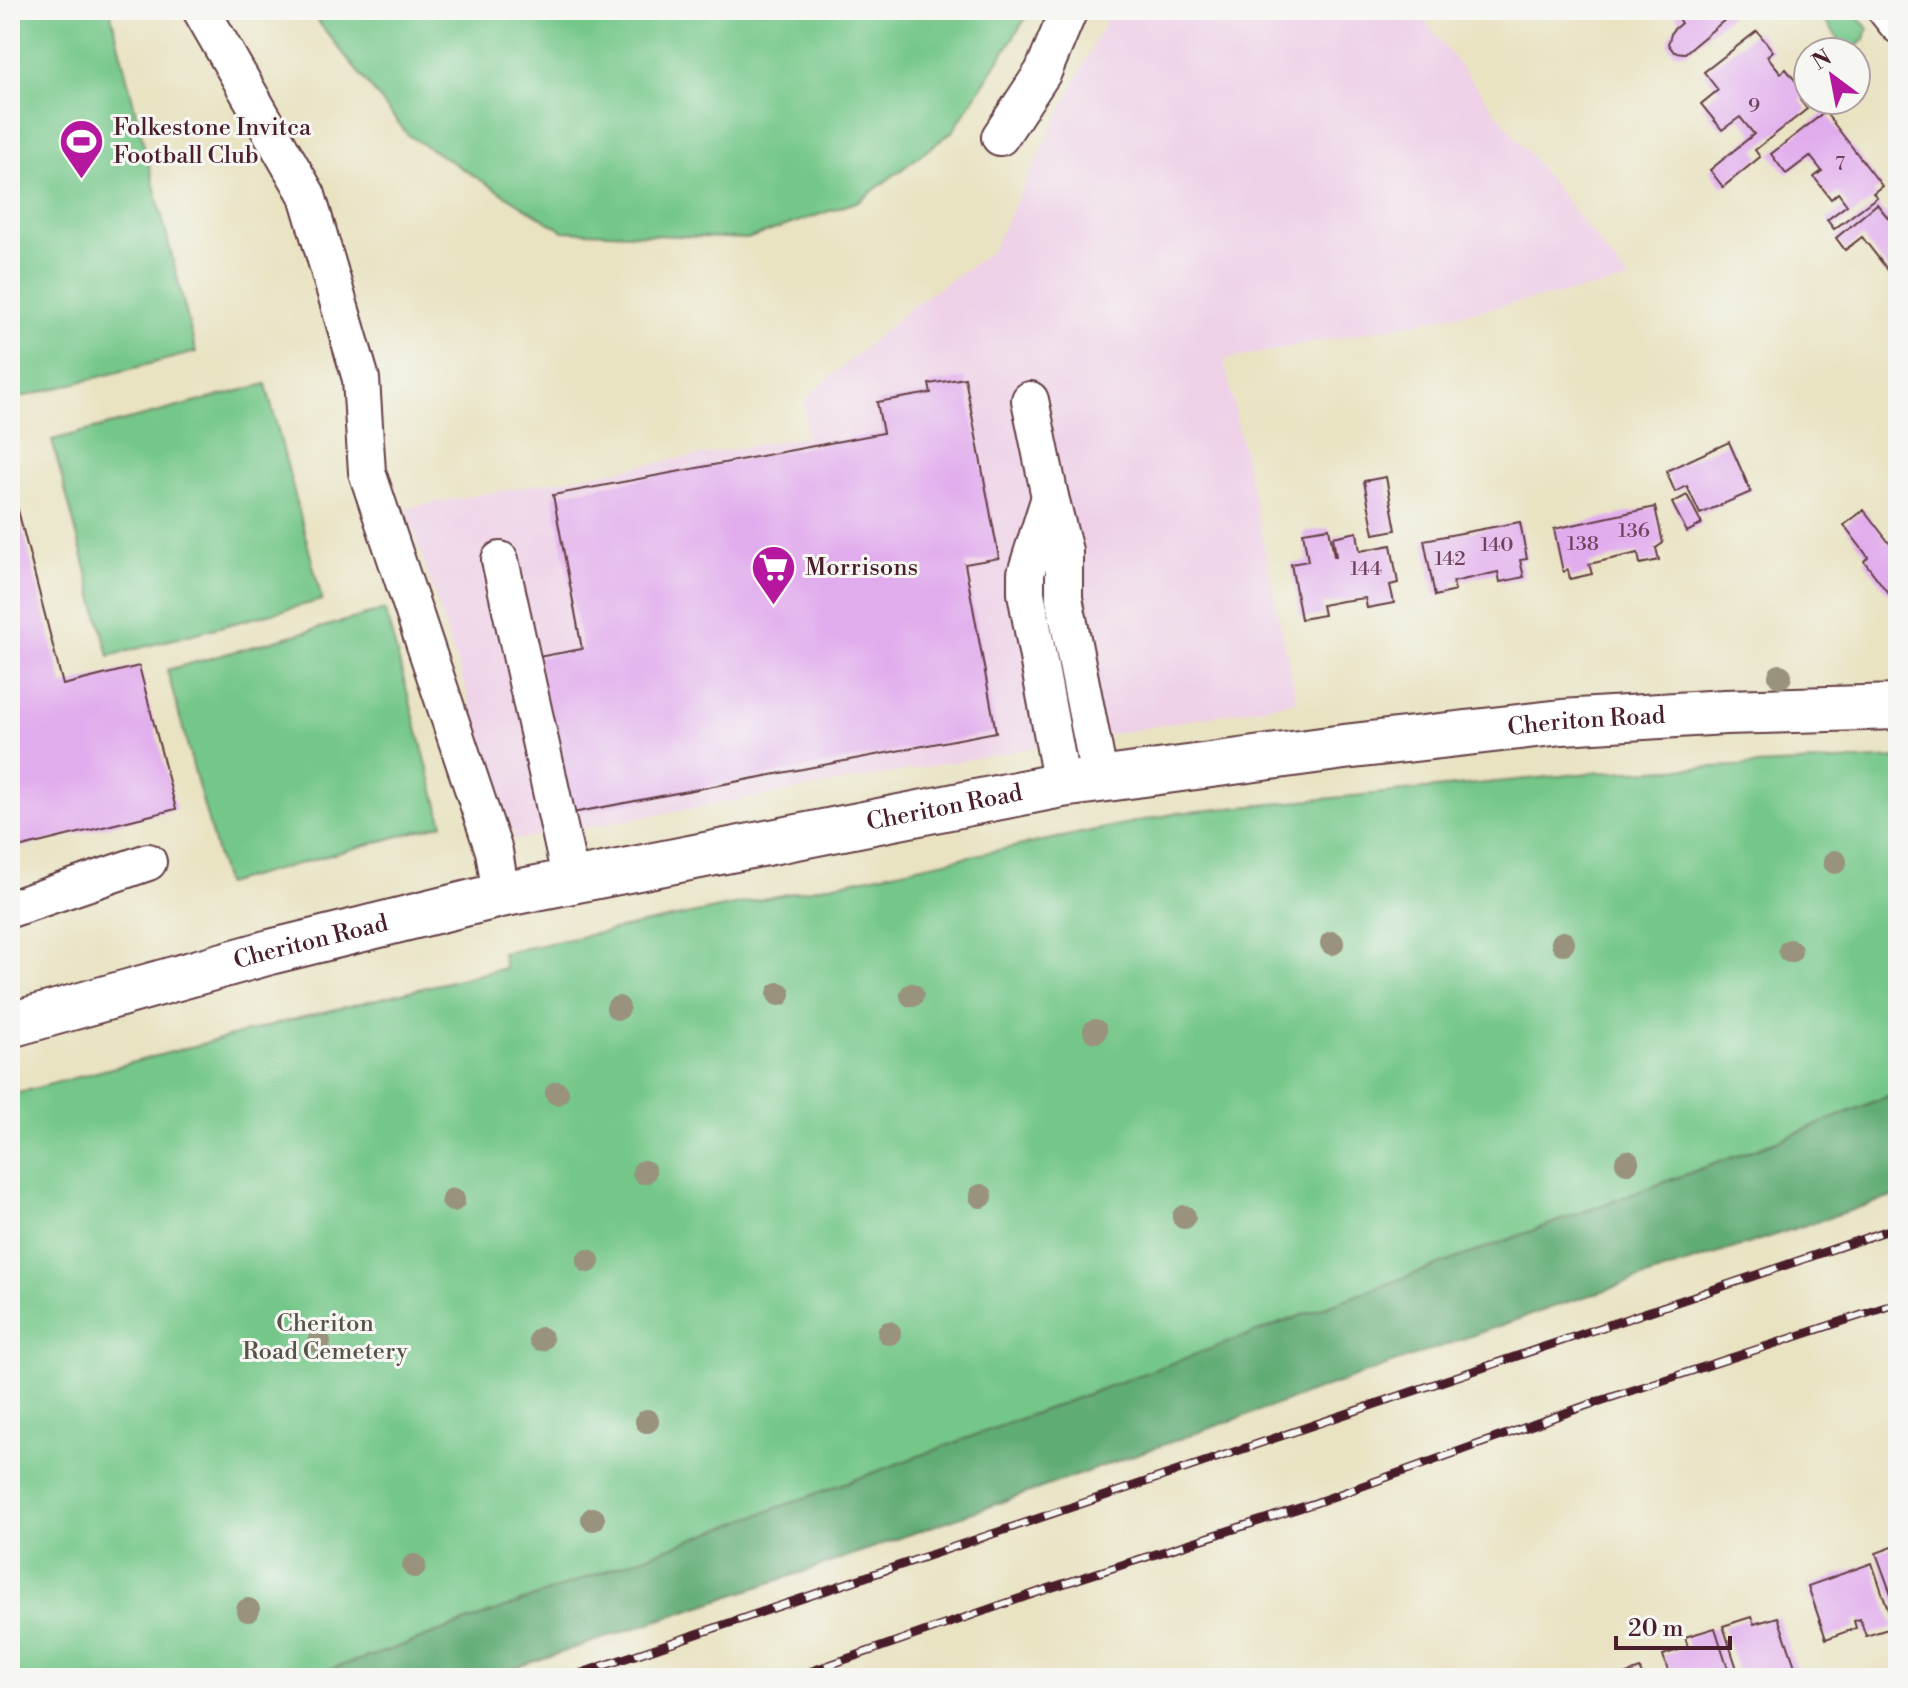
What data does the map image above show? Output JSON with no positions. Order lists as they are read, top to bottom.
{
  "streets": {
    "main road": ["Cheriton Road"]
  },
  "parks": ["Cheriton Road Cemetery"],
  "places": {
    "sports": ["Folkestone Invitca Football Club"],
    "supermarket": ["Morrisons"]
  },
  "house_numbers": [
    "9",
    "7",
    "136",
    "138",
    "140",
    "142",
    "144"
  ],
  "scale_bar": "20 m",
  "north": "top left"
}
